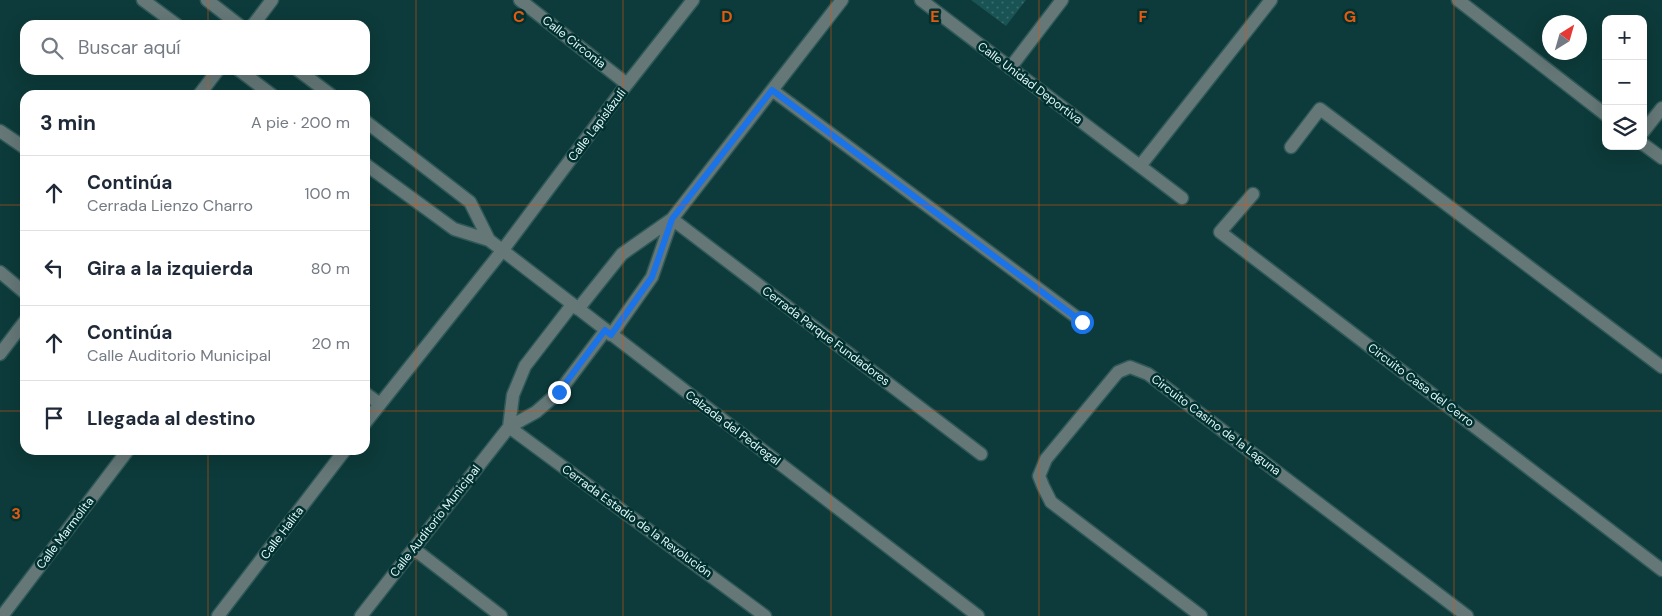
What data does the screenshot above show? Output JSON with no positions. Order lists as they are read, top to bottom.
{
  "streets": {
    "street": [
      "Calle Circonia",
      "Calle Unidad Deportiva",
      "Calle Lapislázuli",
      "Cerrada Parque Fundadores",
      "Circuito Casa del Cerro",
      "Circuito Casino de la Laguna",
      "Calzada del Pedregal",
      "Calle Auditorio Municipal",
      "Cerrada Estadio de la Revolución",
      "Calle Marmolita",
      "Calle Halita"
    ]
  },
  "crossings": [
    ["Calle Circonia", "Calle Lapislázuli"],
    ["Calle Lapislázuli", "Calzada del Pedregal"],
    ["Cerrada Parque Fundadores", "Calle Auditorio Municipal"],
    ["Calzada del Pedregal", "Calle Auditorio Municipal"],
    ["Calle Auditorio Municipal", "Cerrada Estadio de la Revolución"]
  ],
  "north": "top right",
  "page": {
    "map_buttons": ["+", "−"],
    "search": "Buscar aquí",
    "heading": ["3 min", "A pie · 200 m"],
    "list": [
      ["Continúa", "Cerrada Lienzo Charro", "100 m"],
      ["Gira a la izquierda", "80 m"],
      ["Continúa", "Calle Auditorio Municipal", "20 m"],
      "Llegada al destino"
    ]
  },
  "grid": {
    "columns": [
      "C",
      "D",
      "E",
      "F",
      "G"
    ],
    "rows": ["3"]
  }
}
